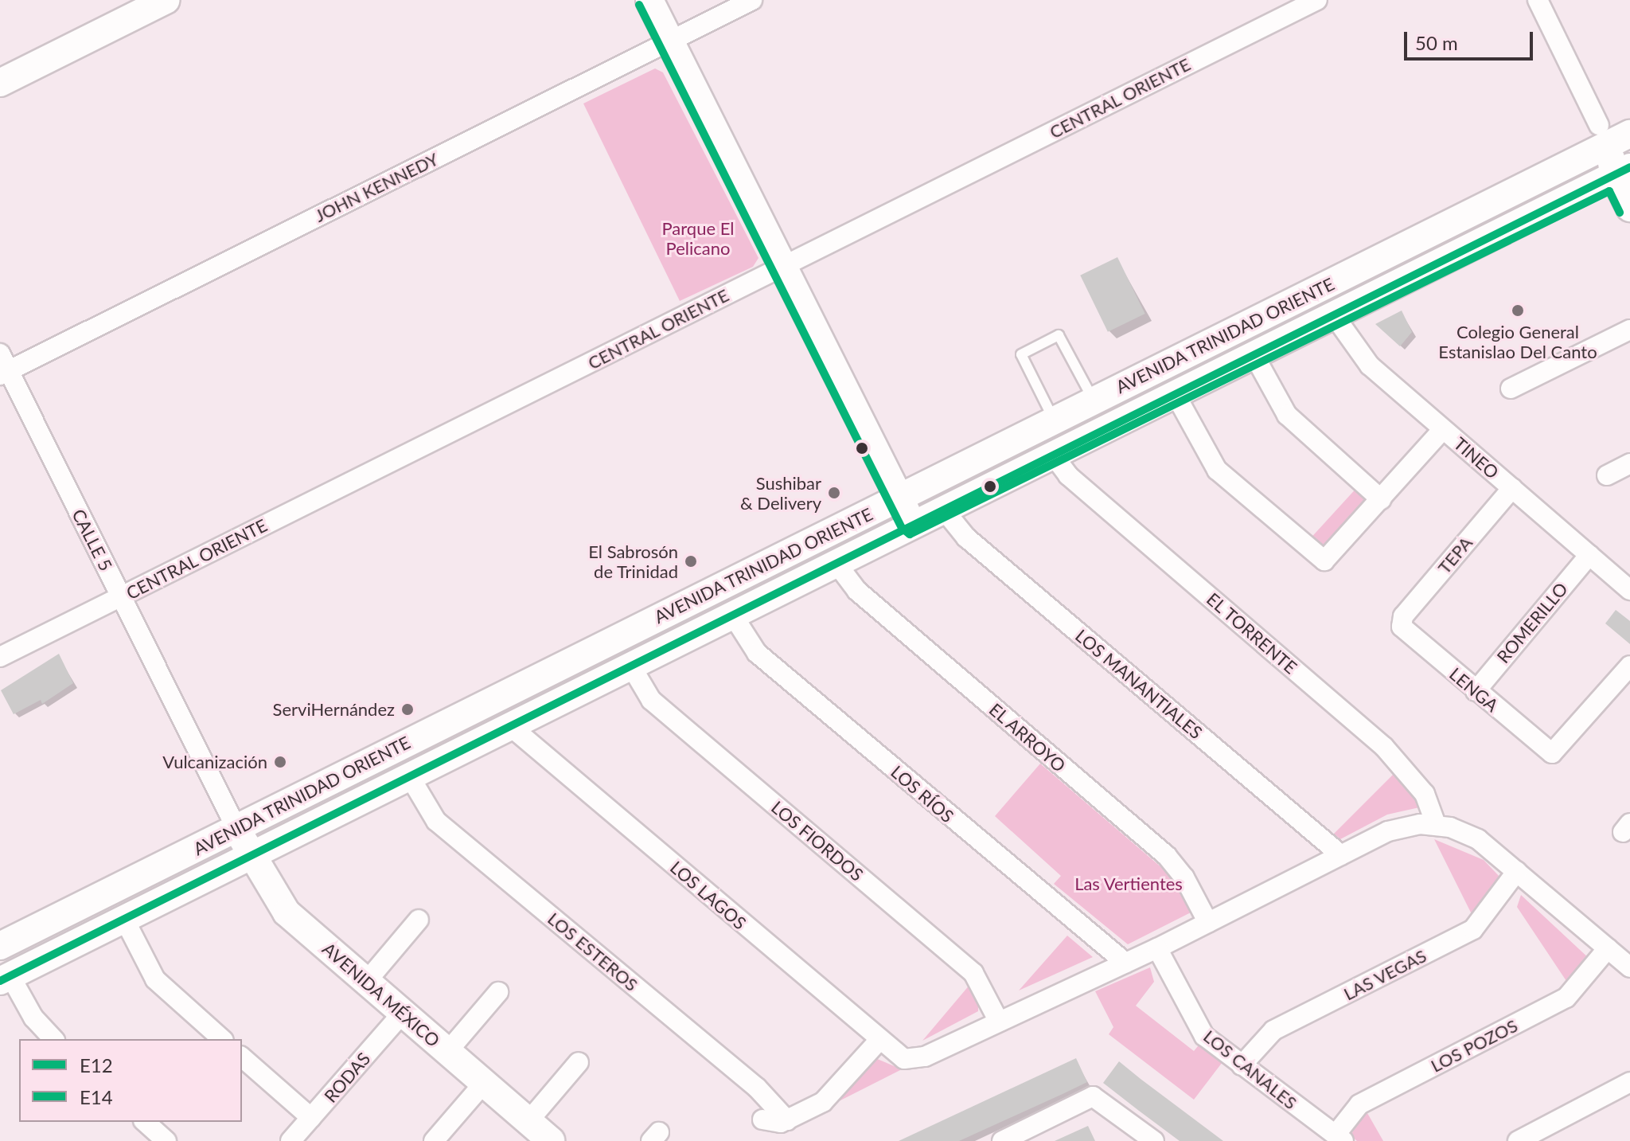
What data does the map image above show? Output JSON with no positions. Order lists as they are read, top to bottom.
{
  "streets": {
    "main road": ["AVENIDA TRINIDAD ORIENTE", "AVENIDA MÉXICO"],
    "street": [
      "CENTRAL ORIENTE",
      "JOHN KENNEDY",
      "TINEO",
      "CALLE 5",
      "TEPA",
      "ROMERILLO",
      "EL TORRENTE",
      "LOS MANANTIALES",
      "LENGA",
      "EL ARROYO",
      "LOS RÍOS",
      "LOS FIORDOS",
      "LOS LAGOS",
      "LOS ESTEROS",
      "LAS VEGAS",
      "LOS POZOS",
      "LOS CANALES",
      "RODAS"
    ]
  },
  "crossings": [
    ["CENTRAL ORIENTE", "CALLE 5"],
    ["JOHN KENNEDY", "CALLE 5"],
    ["AVENIDA TRINIDAD ORIENTE", "TINEO"],
    ["AVENIDA TRINIDAD ORIENTE", "CALLE 5"],
    ["AVENIDA TRINIDAD ORIENTE", "EL TORRENTE"],
    ["AVENIDA TRINIDAD ORIENTE", "LOS MANANTIALES"],
    ["AVENIDA TRINIDAD ORIENTE", "EL ARROYO"],
    ["AVENIDA TRINIDAD ORIENTE", "LOS RÍOS"],
    ["AVENIDA TRINIDAD ORIENTE", "LOS FIORDOS"],
    ["AVENIDA TRINIDAD ORIENTE", "LOS LAGOS"],
    ["AVENIDA TRINIDAD ORIENTE", "LOS ESTEROS"],
    ["AVENIDA TRINIDAD ORIENTE", "AVENIDA MÉXICO"],
    ["TINEO", "TEPA"],
    ["TINEO", "ROMERILLO"],
    ["CALLE 5", "AVENIDA MÉXICO"],
    ["TEPA", "LENGA"],
    ["ROMERILLO", "LENGA"],
    ["LOS FIORDOS", "LOS LAGOS"],
    ["LAS VEGAS", "LOS CANALES"],
    ["AVENIDA MÉXICO", "RODAS"],
    ["LOS POZOS", "LOS CANALES"]
  ],
  "parks": ["Parque El Pelicano", "Las Vertientes"],
  "places": [
    "Colegio General Estanislao Del Canto",
    "Sushibar & Delivery",
    "El Sabrosón de Trinidad",
    "ServiHernández",
    "Vulcanización"
  ],
  "lines": ["transit line E14", "transit line E12"],
  "legend": ["E12", "E14"],
  "scale_bar": "50 m"
}
